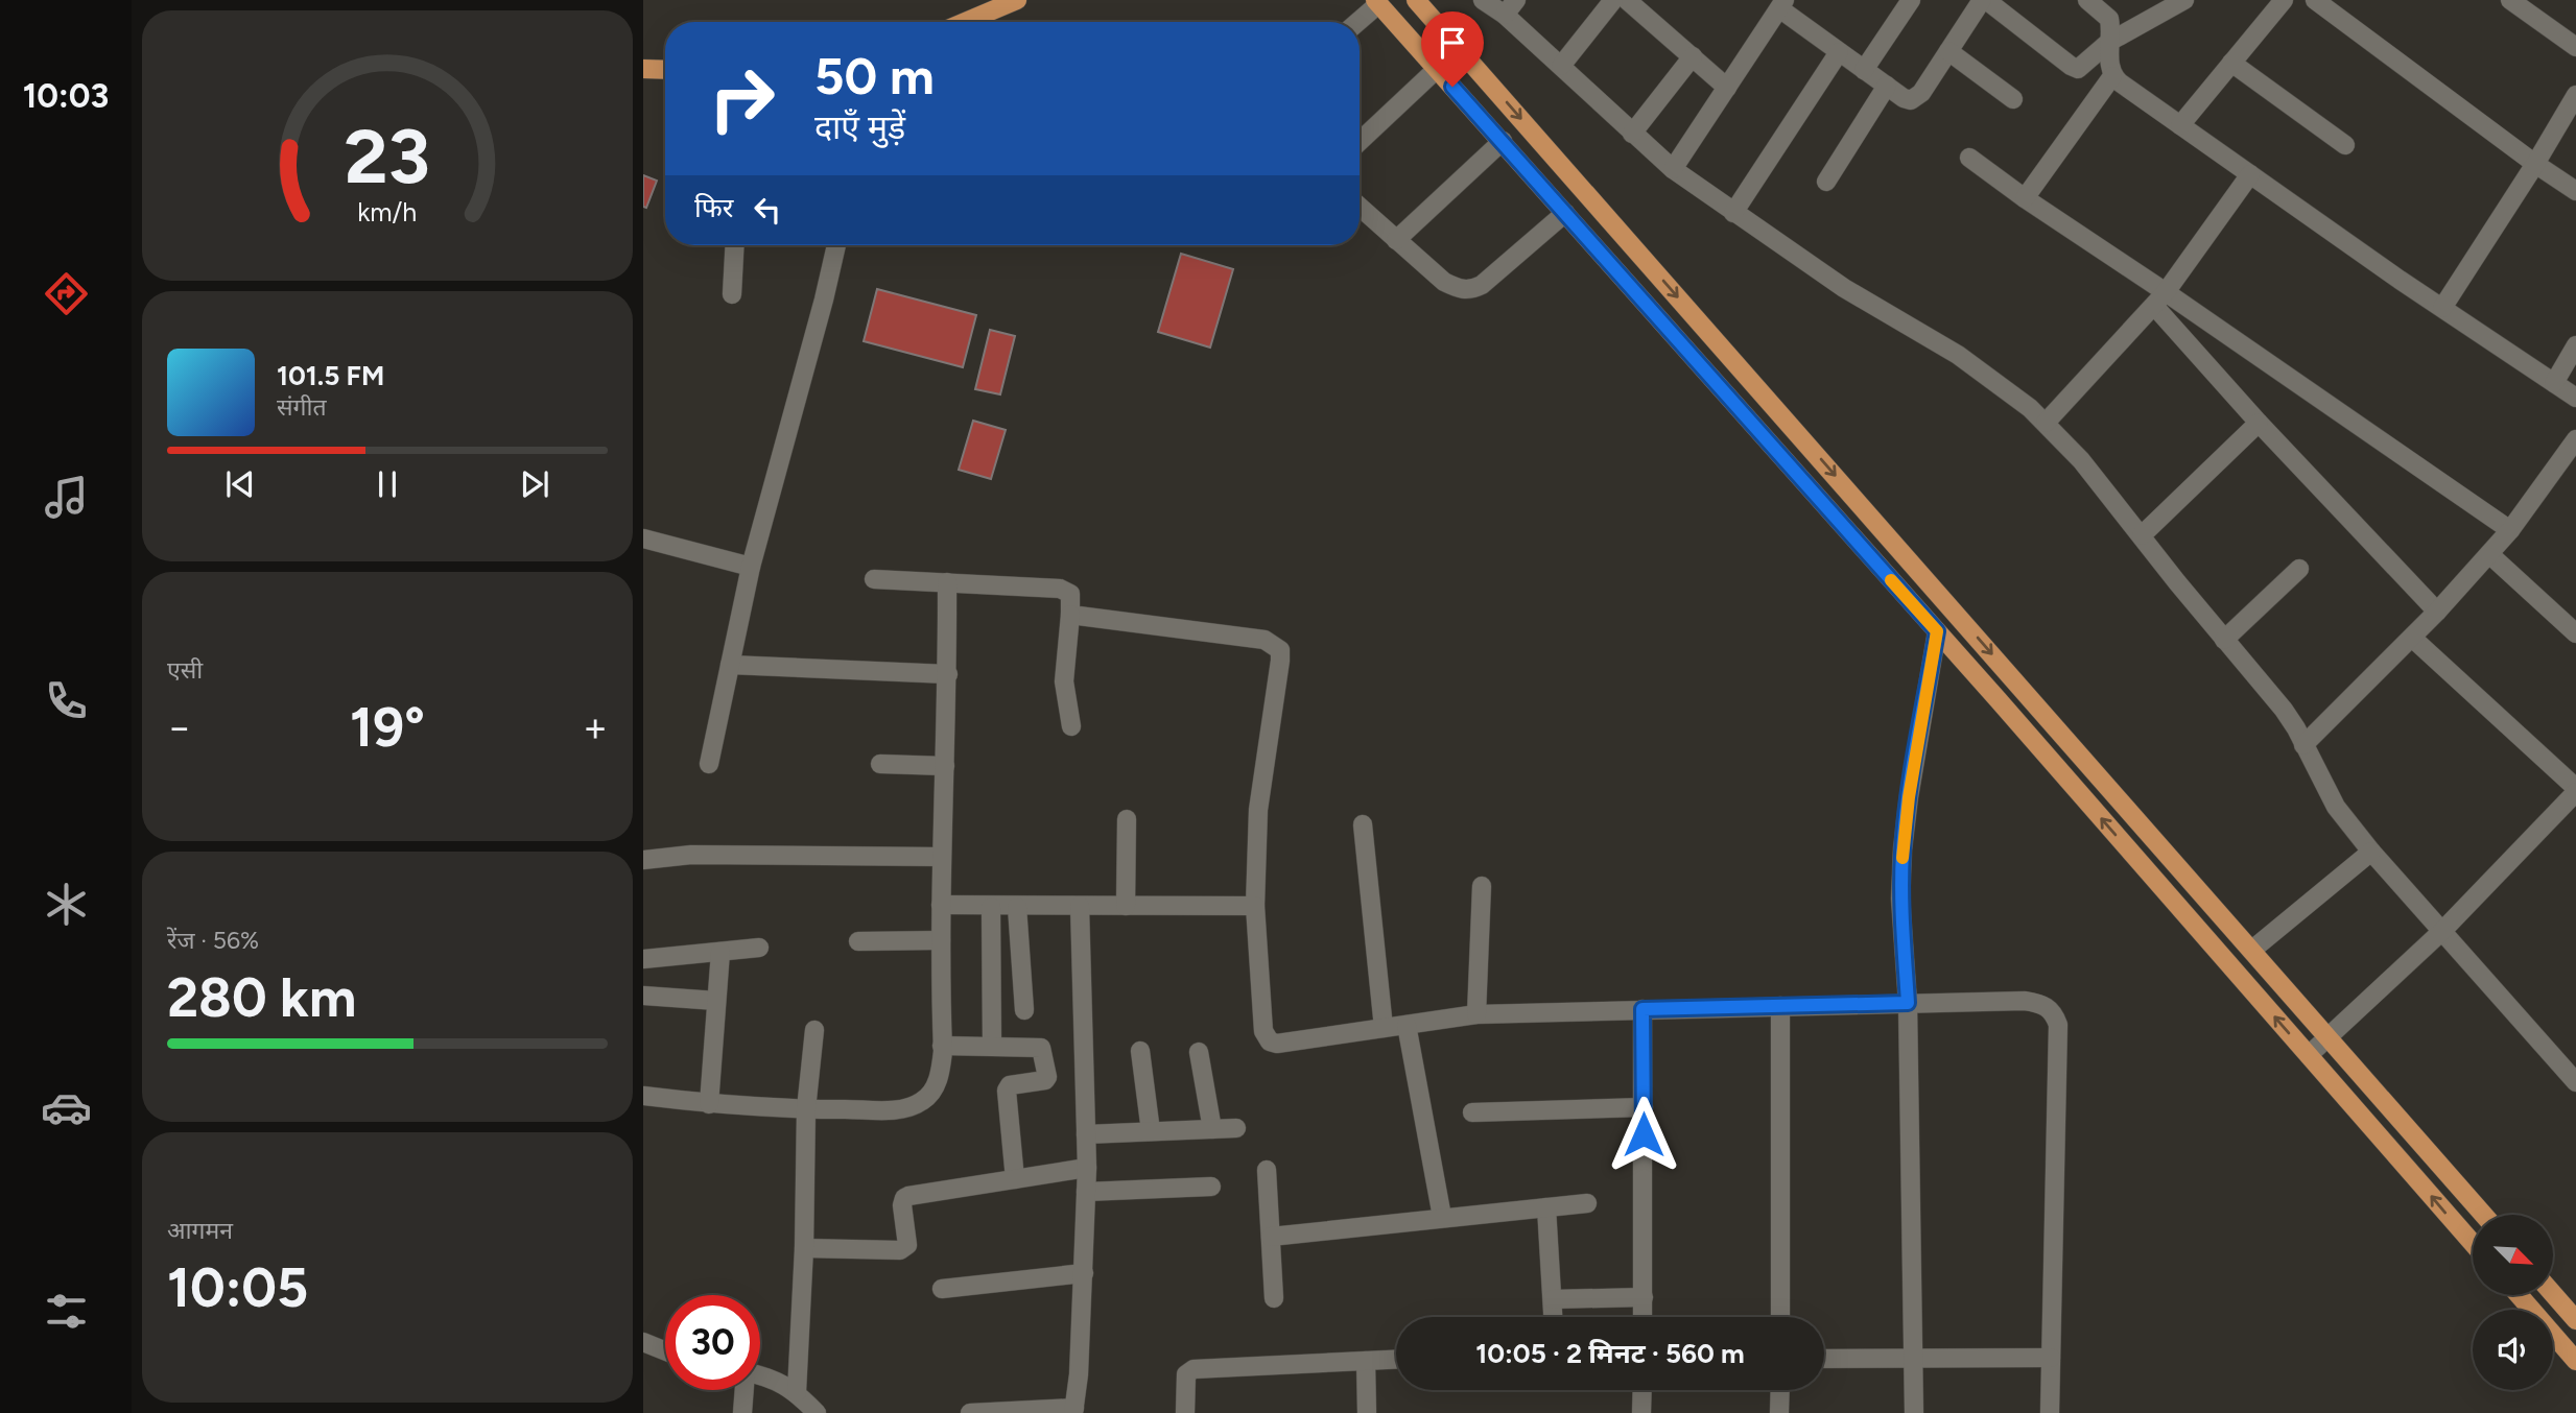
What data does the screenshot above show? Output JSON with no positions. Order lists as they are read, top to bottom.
{
  "north": "bottom right",
  "page": {
    "tabs": "10:03",
    "turn": ["50 m", "दाएँ मुड़ें"],
    "then": "फिर",
    "song": ["101.5 FM", "संगीत"],
    "tile": [
      "एसी",
      ["रेंज · 56%", "280 km"],
      ["आगमन", "10:05"]
    ],
    "heat": ["−", "19°", "+"],
    "limit": "30",
    "trip": "10:05 · 2 मिनट · 560 m",
    "gauge": ["23", "km/h"]
  }
}
